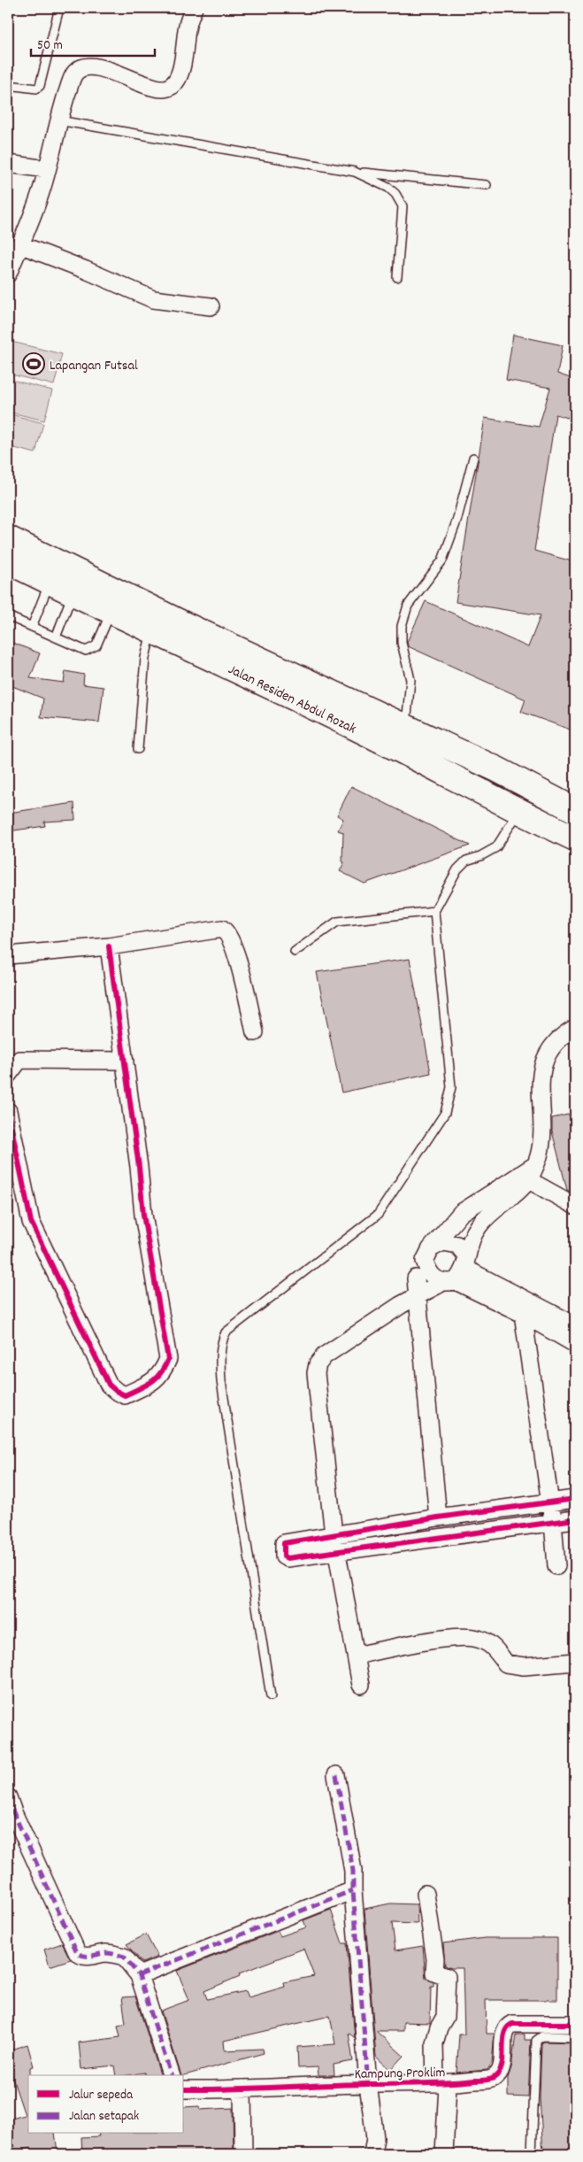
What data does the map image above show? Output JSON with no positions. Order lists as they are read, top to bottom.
{
  "streets": {
    "highway": ["Jalan Residen Abdul Rozak"],
    "street": ["Kampung Proklim"]
  },
  "places": {
    "sports": ["Lapangan Futsal"]
  },
  "legend": ["Jalur sepeda", "Jalan setapak"],
  "scale_bar": "50 m"
}
